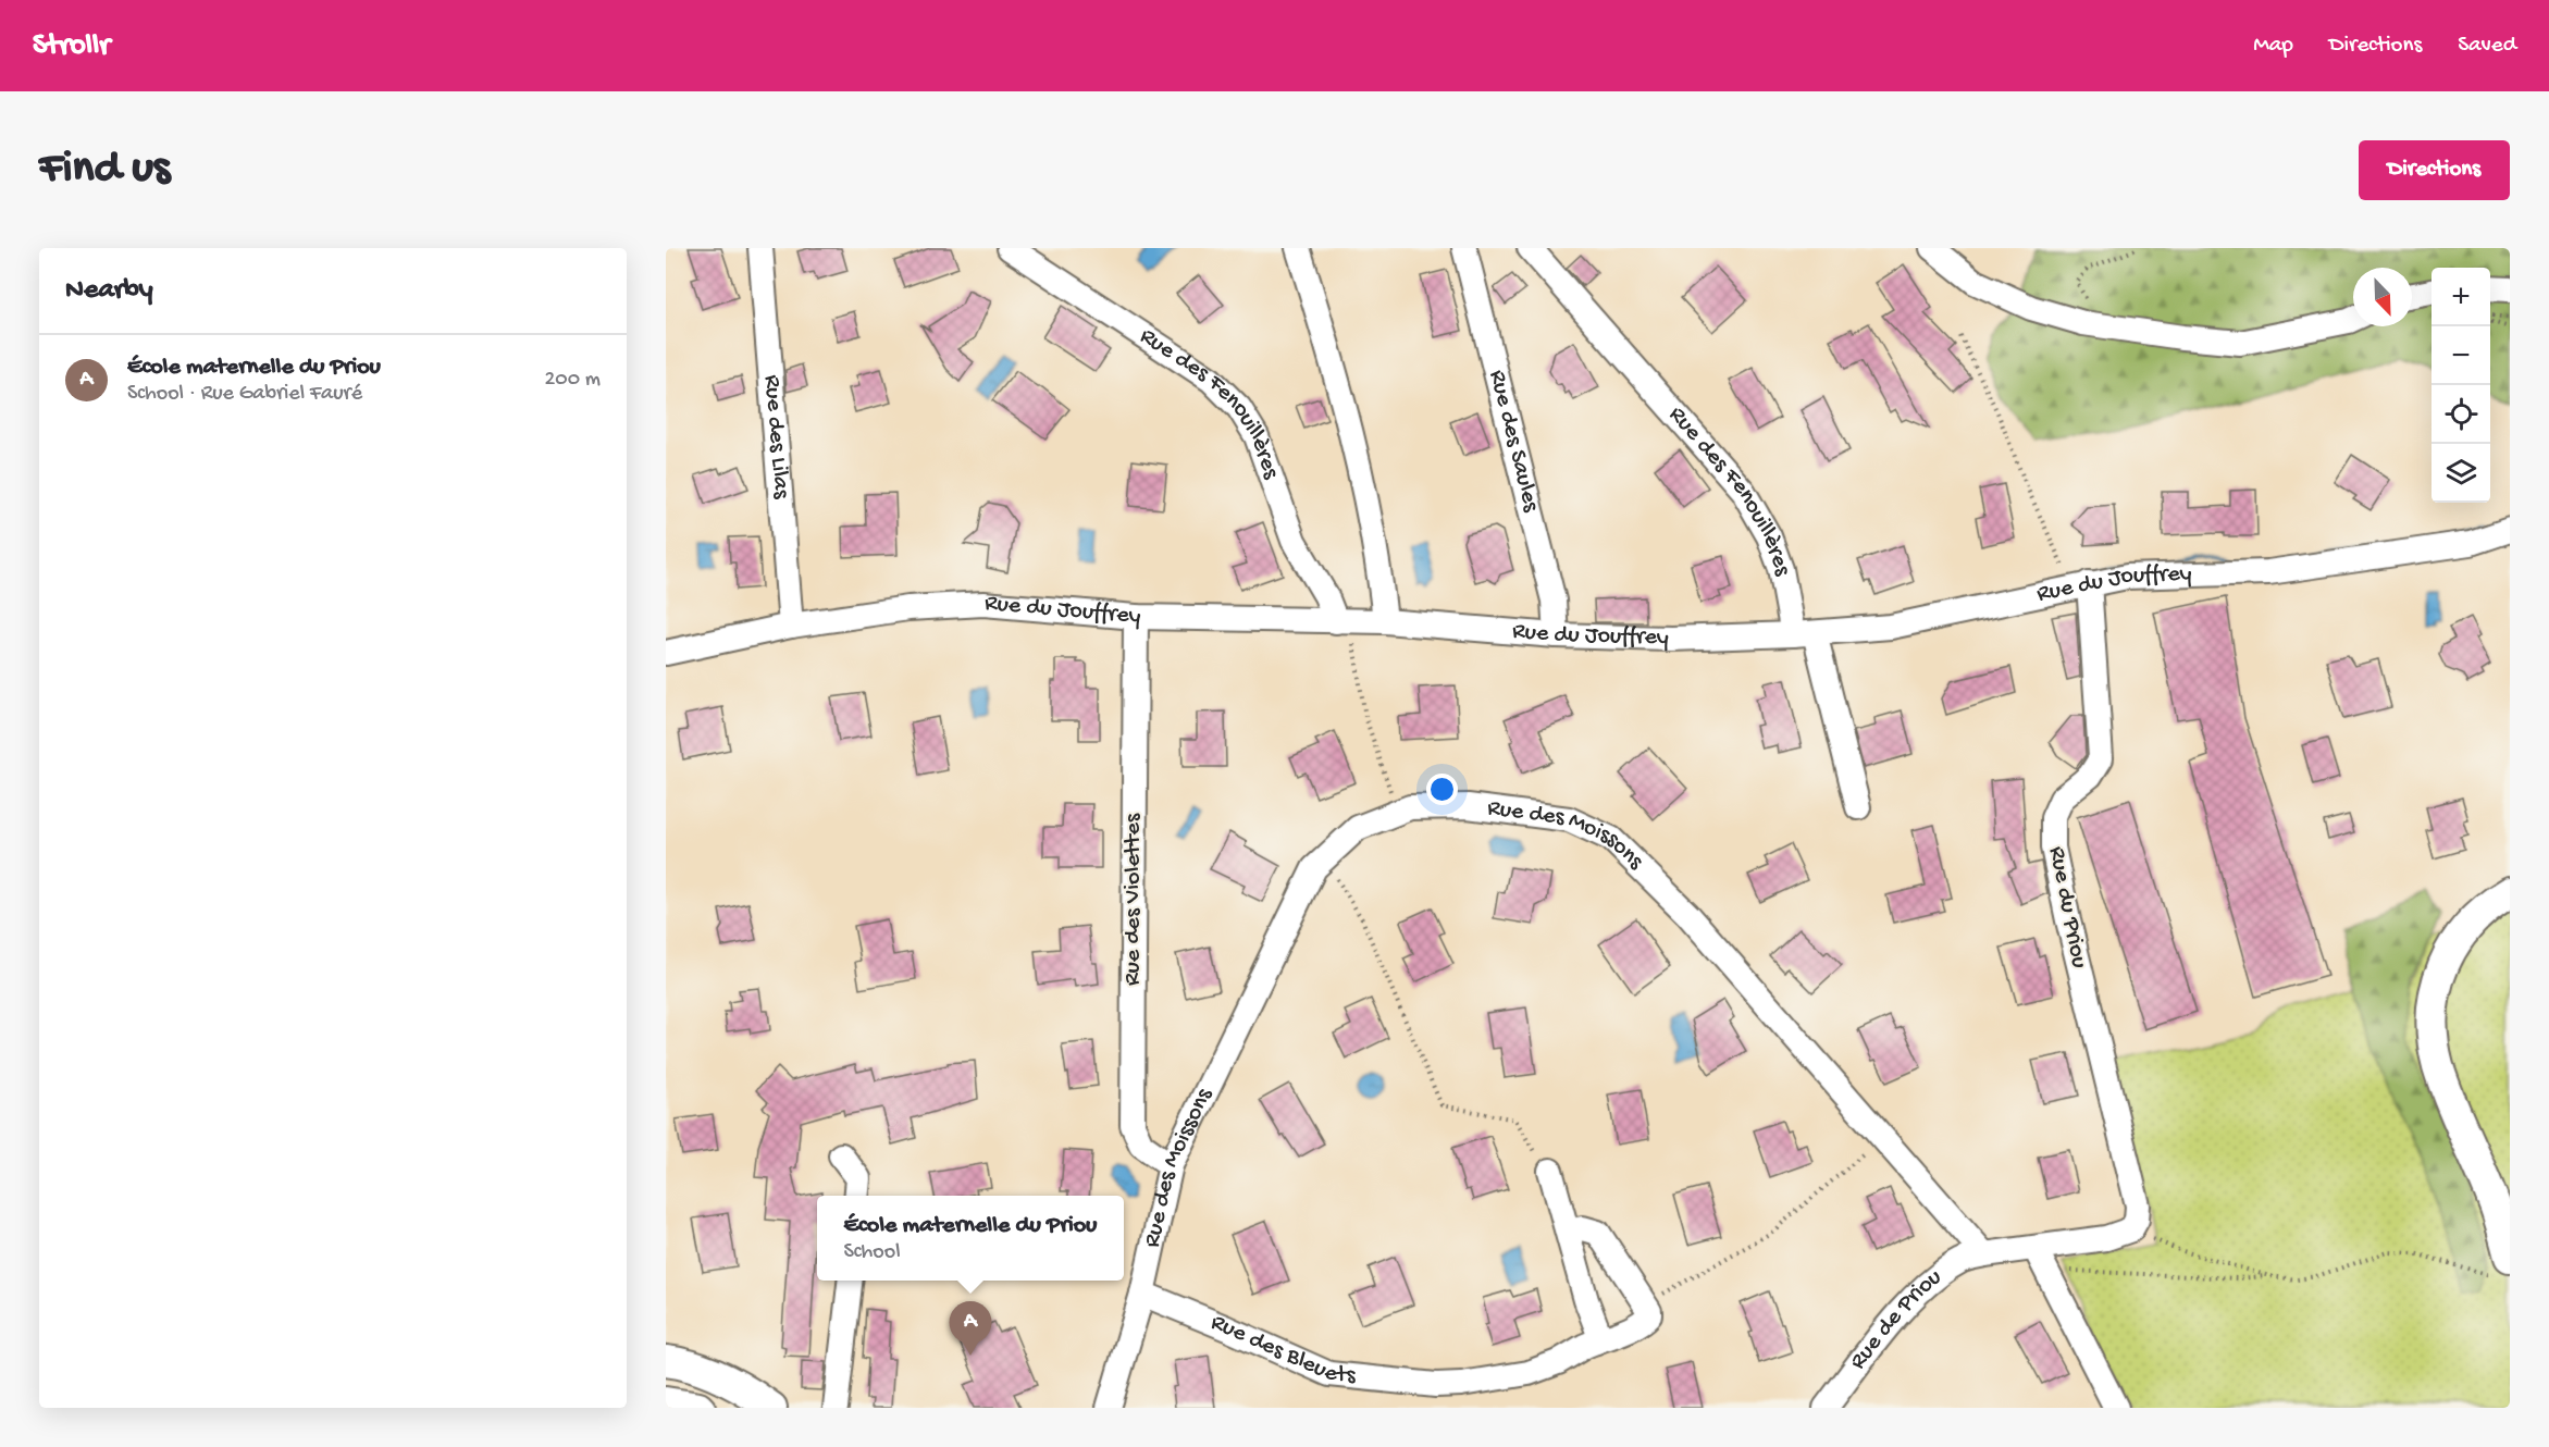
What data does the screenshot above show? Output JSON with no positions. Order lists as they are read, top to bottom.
{
  "streets": {
    "street": [
      "Rue des Fenouillères",
      "Rue des Lilas",
      "Rue des Saules",
      "Rue du Jouffrey",
      "Rue des Moissons",
      "Rue des Violettes",
      "Rue du Priou",
      "Rue de Priou",
      "Rue des Bleuets"
    ]
  },
  "crossings": [
    ["Rue des Fenouillères", "Rue du Jouffrey"],
    ["Rue des Lilas", "Rue du Jouffrey"],
    ["Rue des Saules", "Rue du Jouffrey"],
    ["Rue du Jouffrey", "Rue des Violettes"],
    ["Rue du Jouffrey", "Rue du Priou"],
    ["Rue des Moissons", "Rue des Violettes"],
    ["Rue des Moissons", "Rue de Priou"],
    ["Rue des Moissons", "Rue des Bleuets"]
  ],
  "north": "bottom right",
  "page": {
    "header": "Strollr",
    "nav": ["Map", "Directions", "Saved"],
    "buttons": "Directions",
    "title": "Find us",
    "heading": "Nearby",
    "map_buttons": ["+", "−"],
    "list": [
      {
        "mark": "A",
        "name": "École maternelle du Priou",
        "note": "School · Rue Gabriel Fauré",
        "value": "200 m"
      }
    ],
    "popup": ["École maternelle du Priou", "School"],
    "pins": "A"
  }
}
